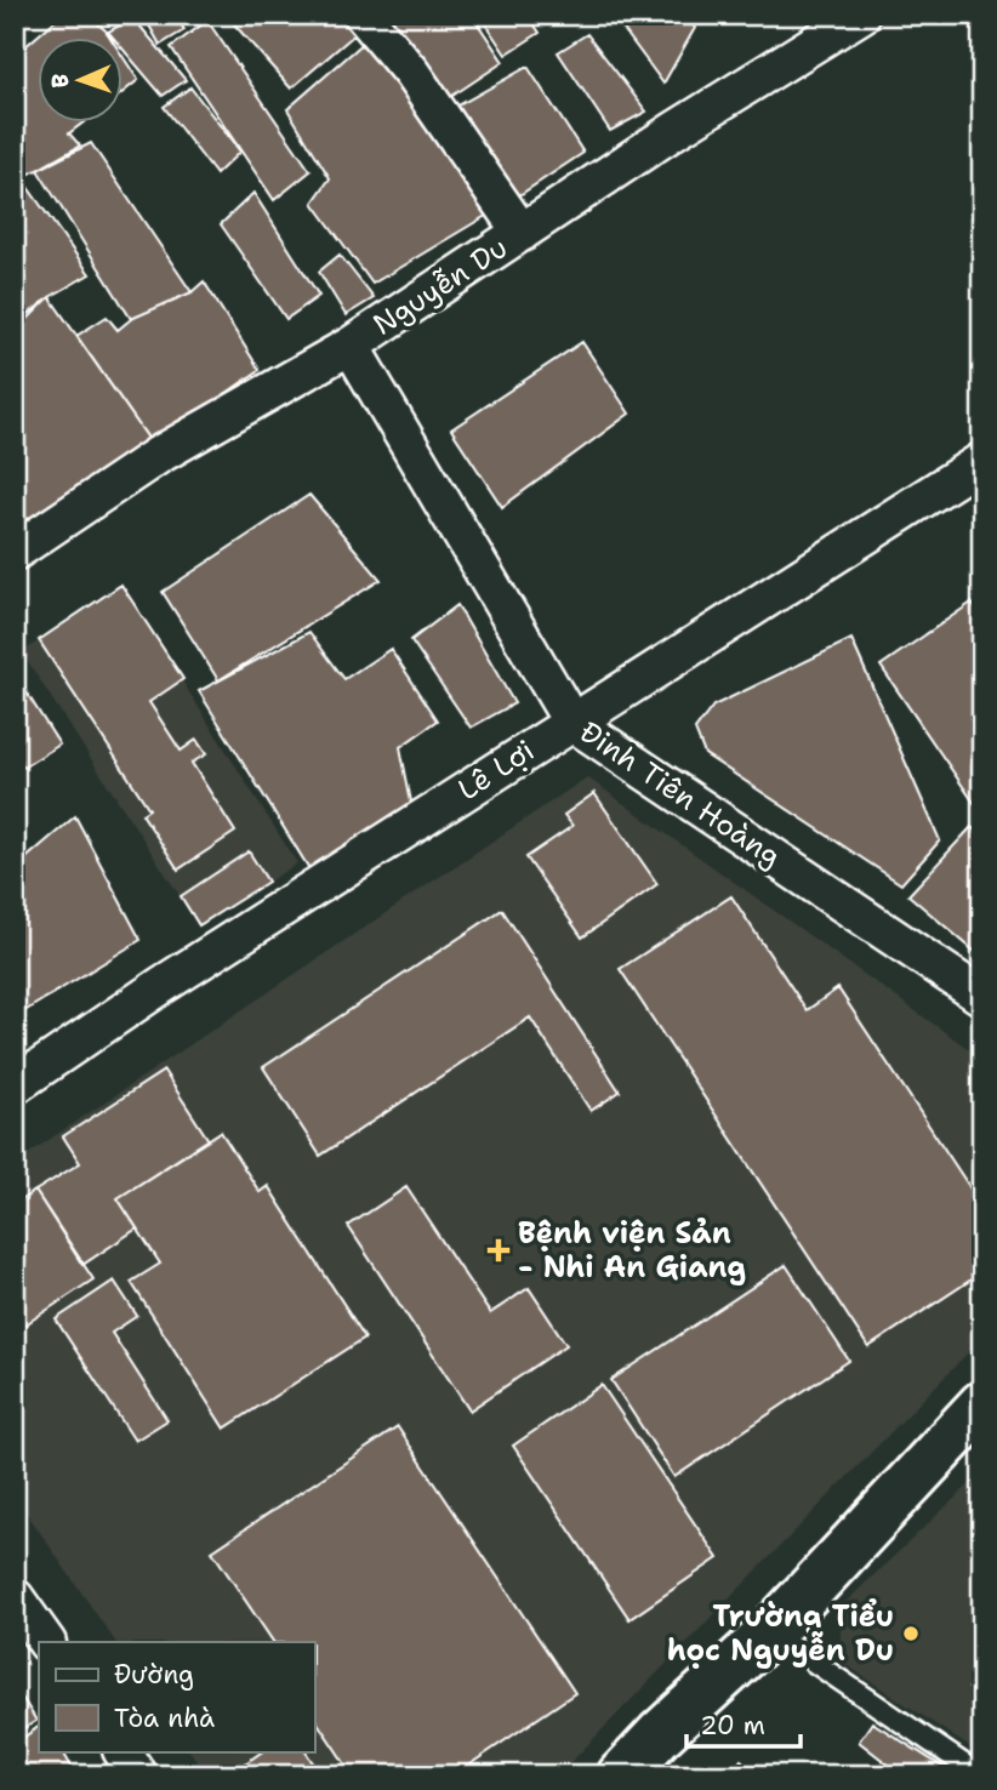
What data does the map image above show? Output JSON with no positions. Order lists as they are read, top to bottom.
{
  "streets": {
    "street": ["Nguyễn Du", "Lê Lợi", "Đinh Tiên Hoàng"]
  },
  "crossings": [
    ["Nguyễn Du", "Đinh Tiên Hoàng"],
    ["Lê Lợi", "Đinh Tiên Hoàng"]
  ],
  "places": {
    "health": ["Bệnh viện Sản - Nhi An Giang"],
    "other": ["Trường Tiểu học Nguyễn Du"]
  },
  "legend": ["Đường", "Tòa nhà"],
  "scale_bar": "20 m",
  "north": "left"
}
